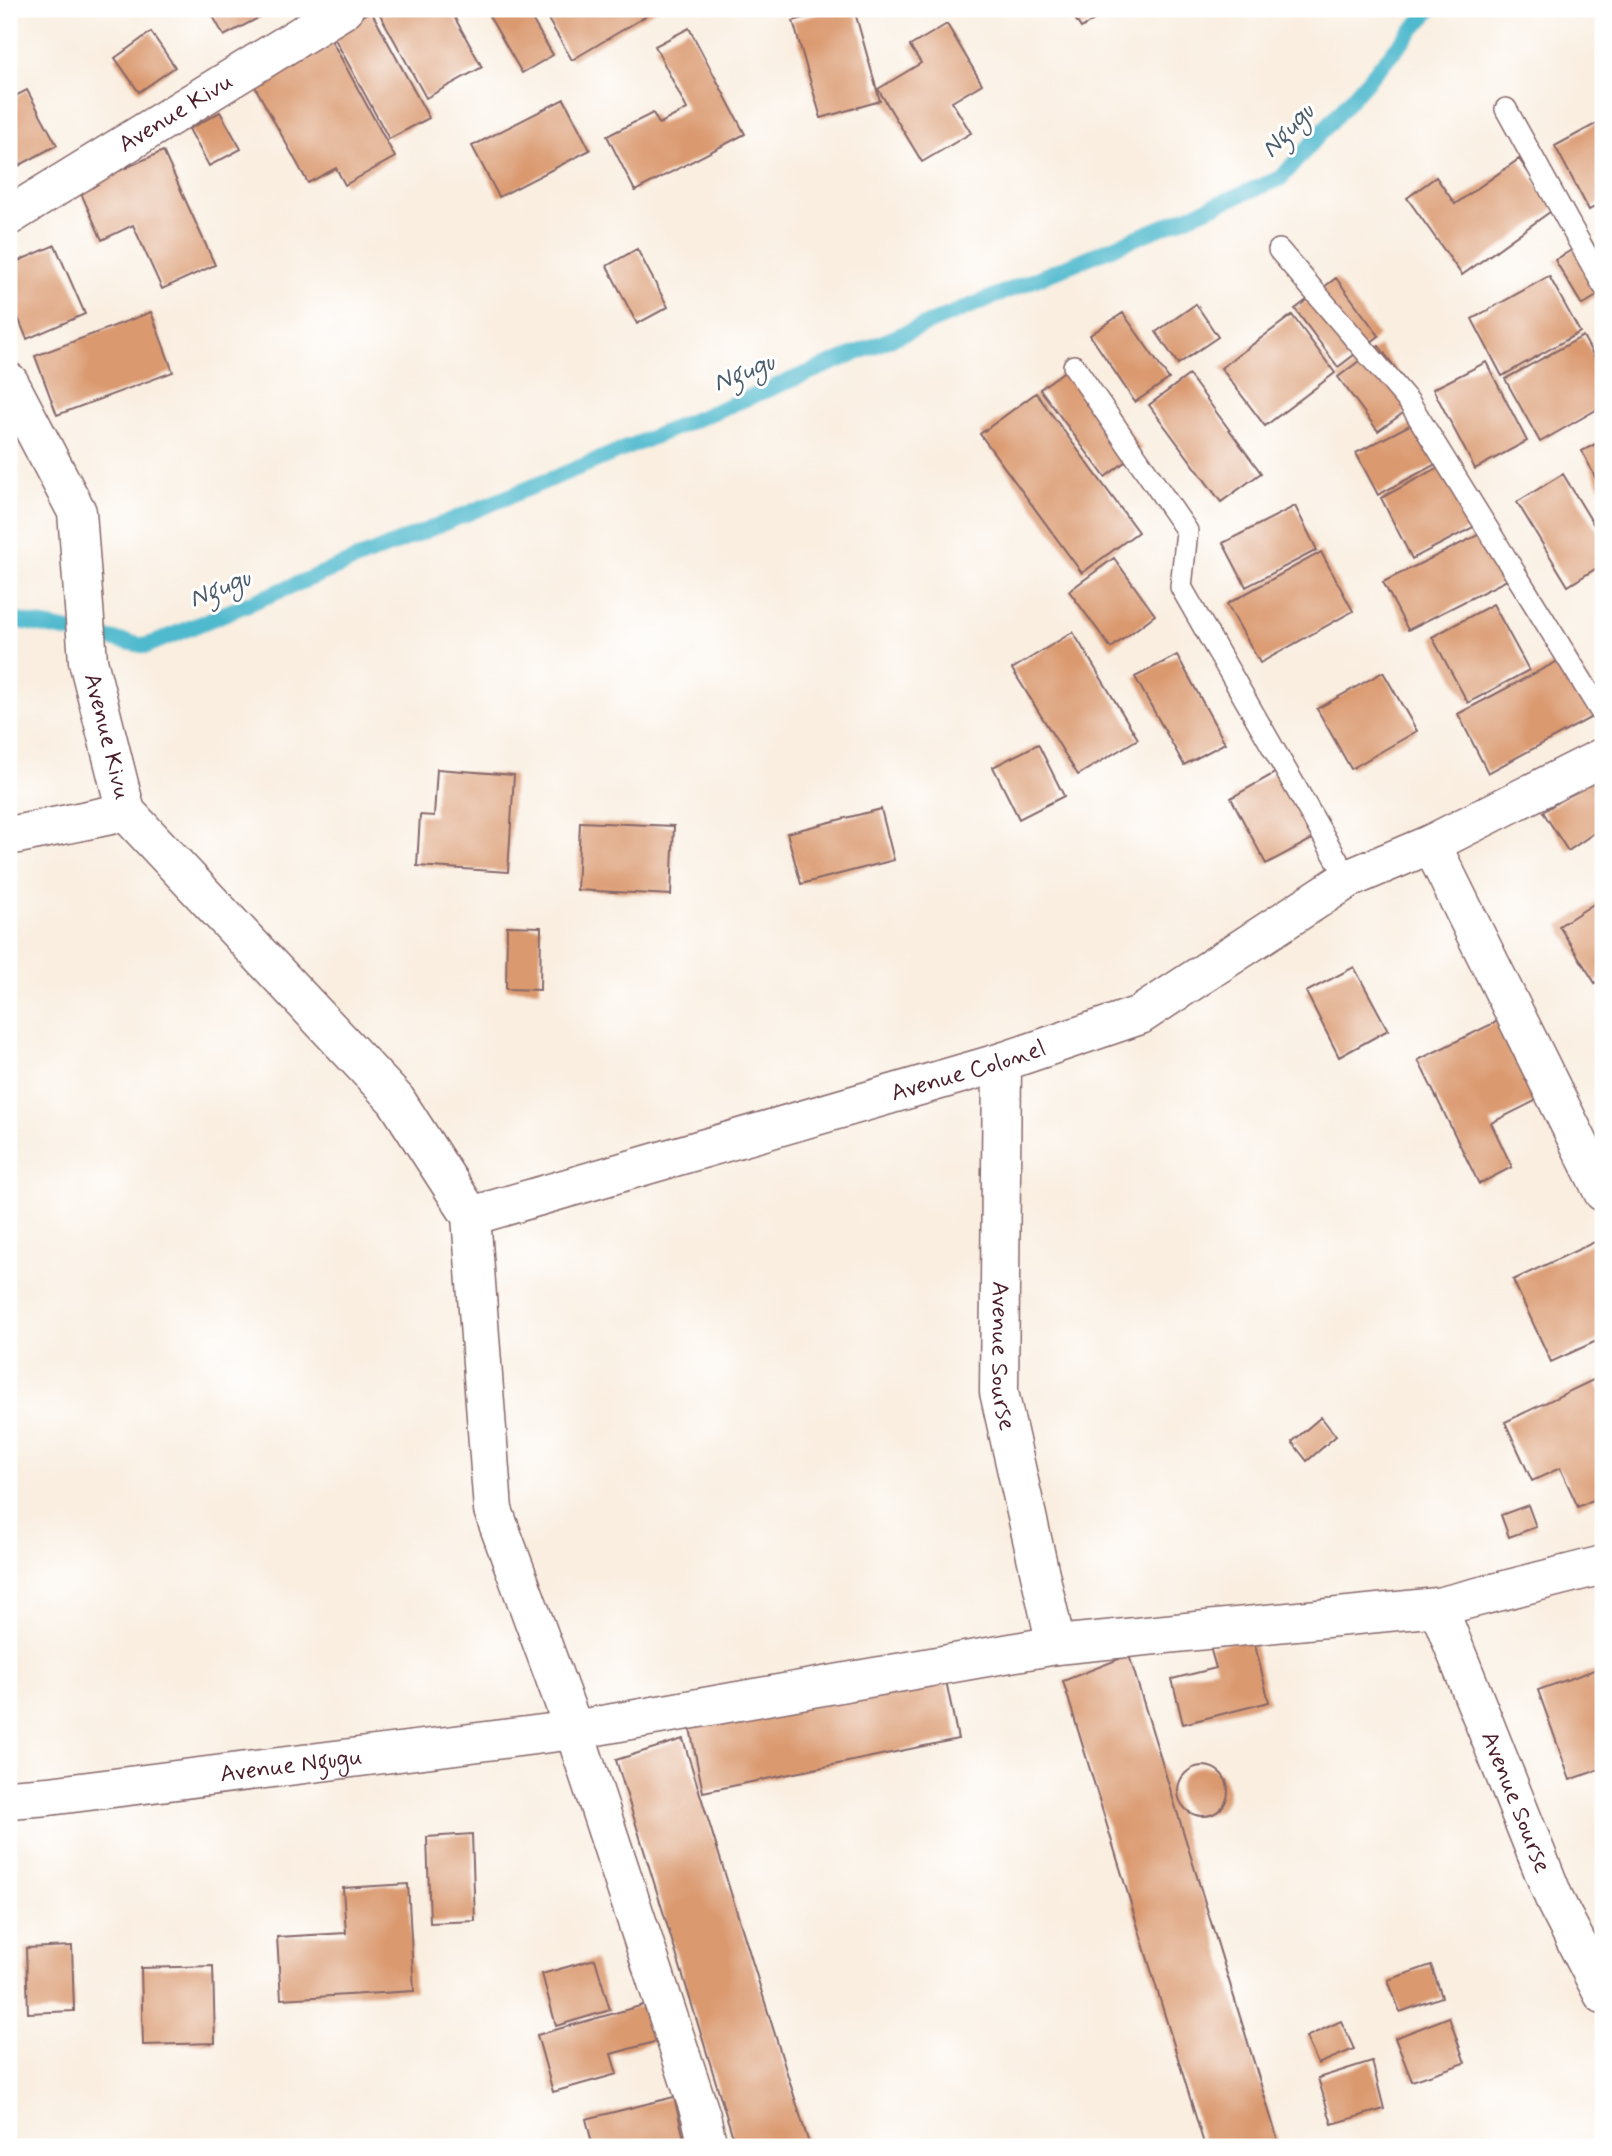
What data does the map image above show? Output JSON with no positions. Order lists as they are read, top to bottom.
{
  "streets": {
    "street": [
      "Avenue Kivu",
      "Avenue Colonel",
      "Avenue Sourse",
      "Avenue Ngugu"
    ]
  },
  "crossings": [
    ["Avenue Colonel", "Avenue Sourse"],
    ["Avenue Sourse", "Avenue Ngugu"]
  ],
  "water": ["Ngugu"]
}
